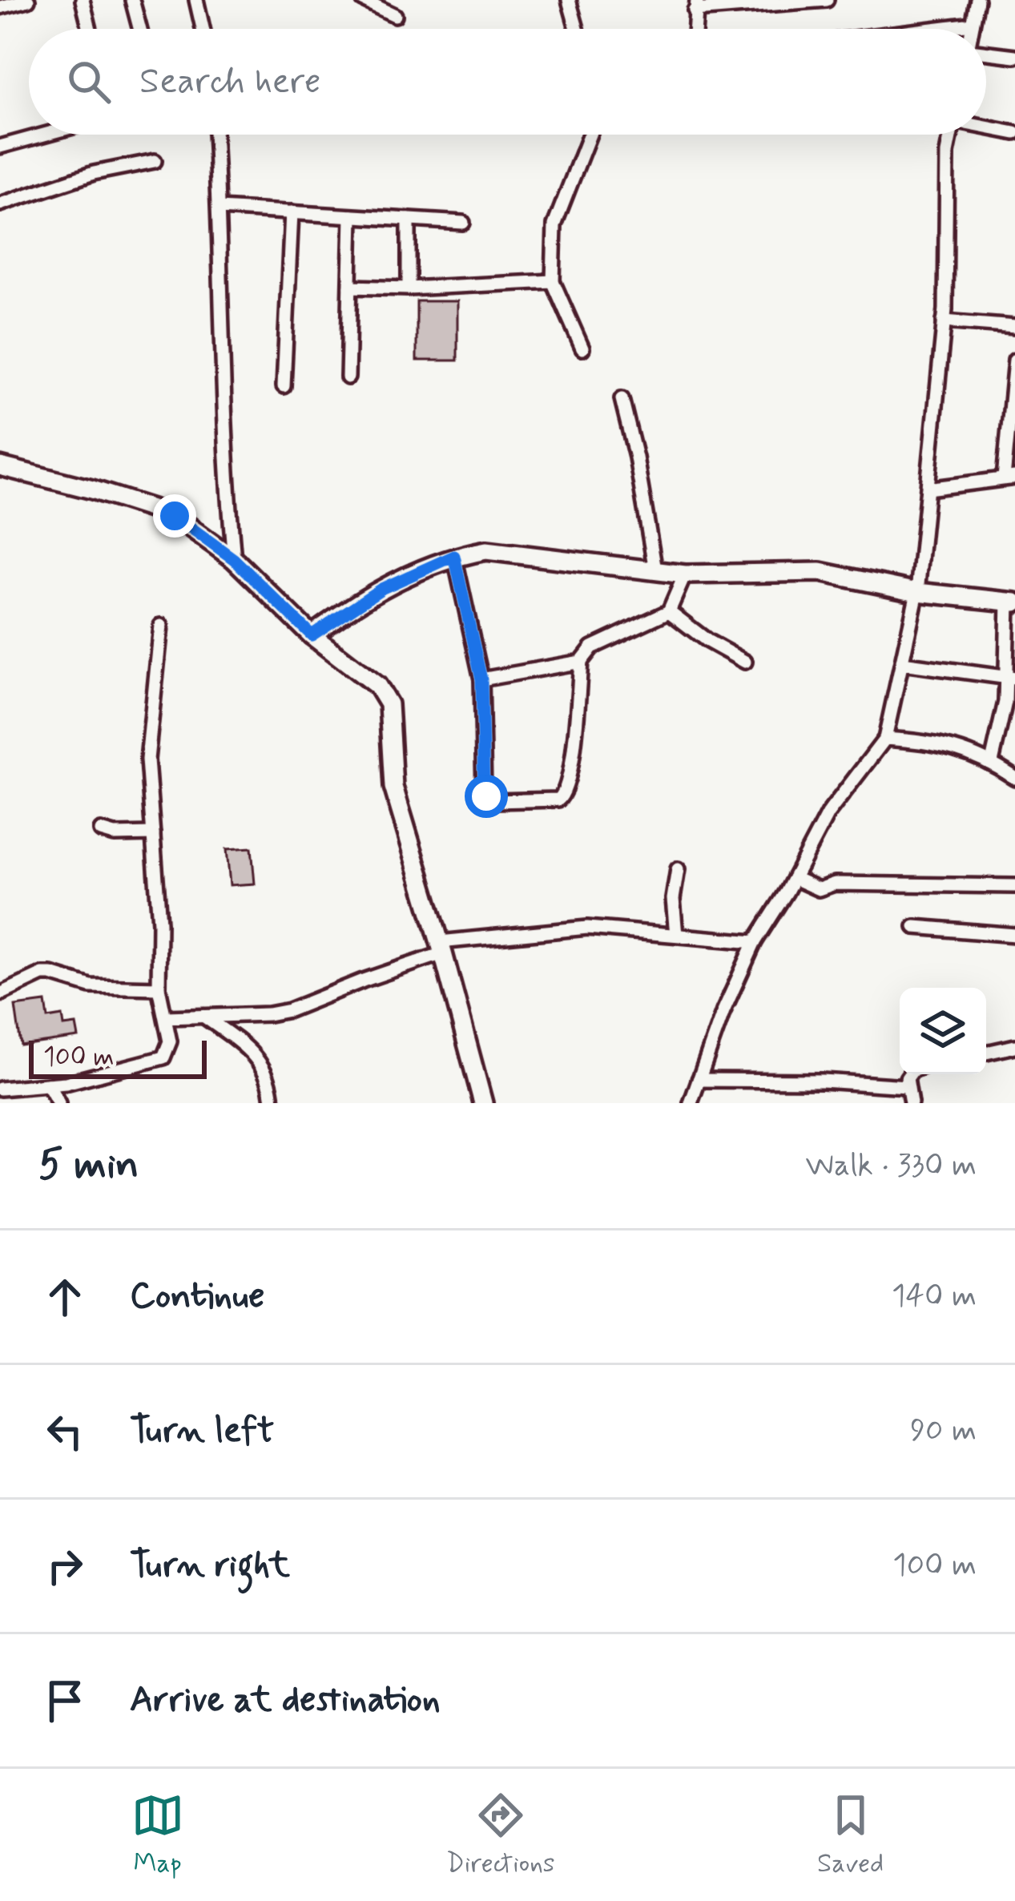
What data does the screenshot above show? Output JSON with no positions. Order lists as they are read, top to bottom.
{
  "scale_bar": "100 m",
  "page": {
    "search": "Search here",
    "scale": "100 m",
    "heading": ["5 min", "Walk · 330 m"],
    "list": [
      ["Continue", "140 m"],
      ["Turn left", "90 m"],
      ["Turn right", "100 m"],
      "Arrive at destination"
    ],
    "nav": ["Map", "Directions", "Saved"]
  }
}
